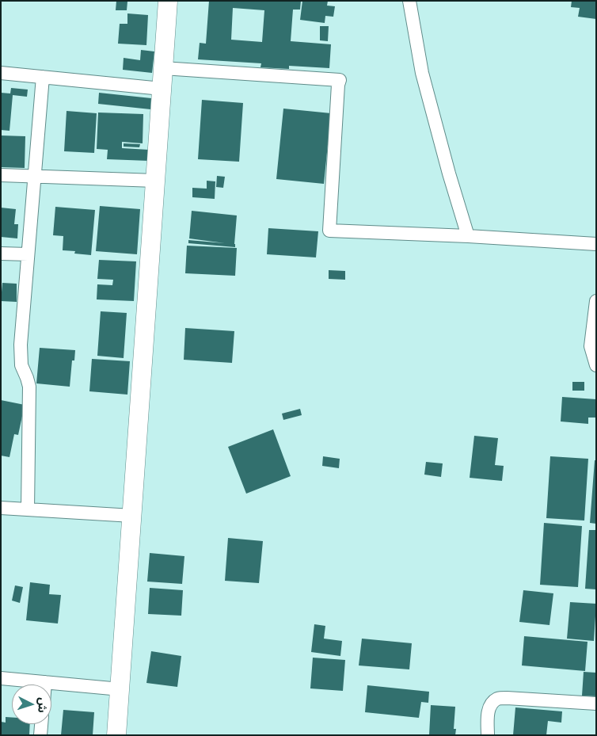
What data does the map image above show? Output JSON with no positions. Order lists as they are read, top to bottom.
{
  "north": "right"
}
